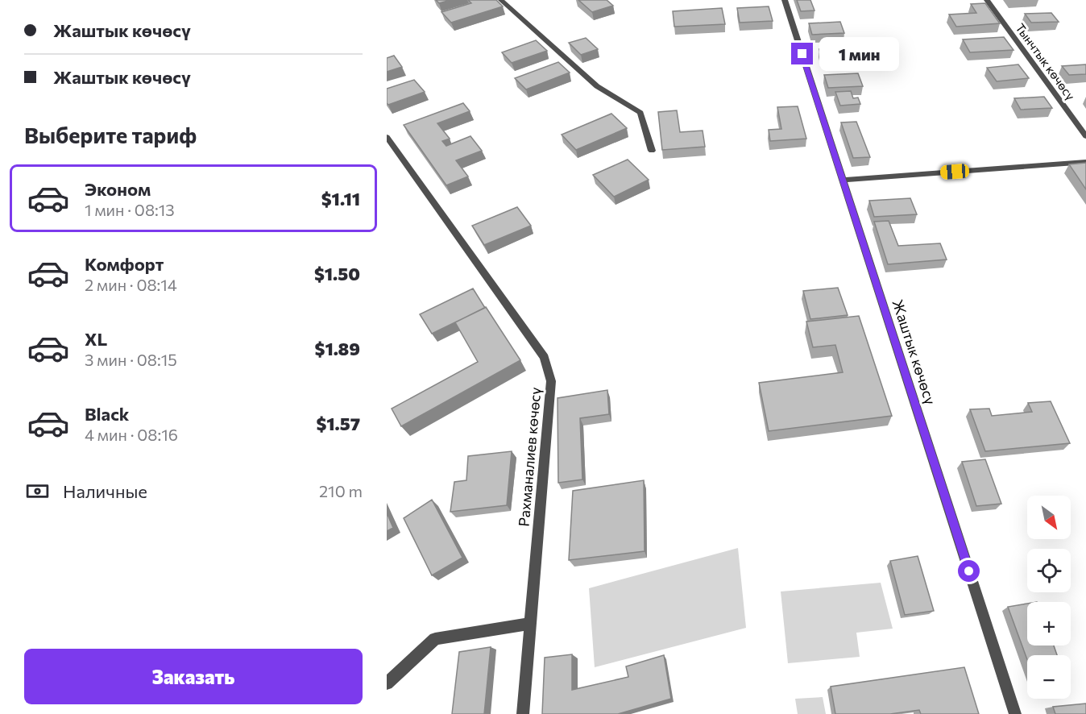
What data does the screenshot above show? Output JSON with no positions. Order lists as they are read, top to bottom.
{
  "streets": {
    "street": ["Тынчтык көчөсү", "Жаштык көчөсү", "Рахманалиев көчөсү"]
  },
  "north": "bottom right",
  "page": {
    "banner": ["Жаштык көчөсү", "Жаштык көчөсү"],
    "bubble": "1 мин",
    "heading": "Выберите тариф",
    "list": [
      {
        "name": "Эконом",
        "note": "1 мин · 08:13",
        "value": "$1.11"
      },
      {
        "name": "Комфорт",
        "note": "2 мин · 08:14",
        "value": "$1.50"
      },
      {
        "name": "XL",
        "note": "3 мин · 08:15",
        "value": "$1.89"
      },
      {
        "name": "Black",
        "note": "4 мин · 08:16",
        "value": "$1.57"
      }
    ],
    "pay": ["Наличные", "210 m"],
    "map_buttons": ["+", "−"],
    "buttons": "Заказать"
  }
}
